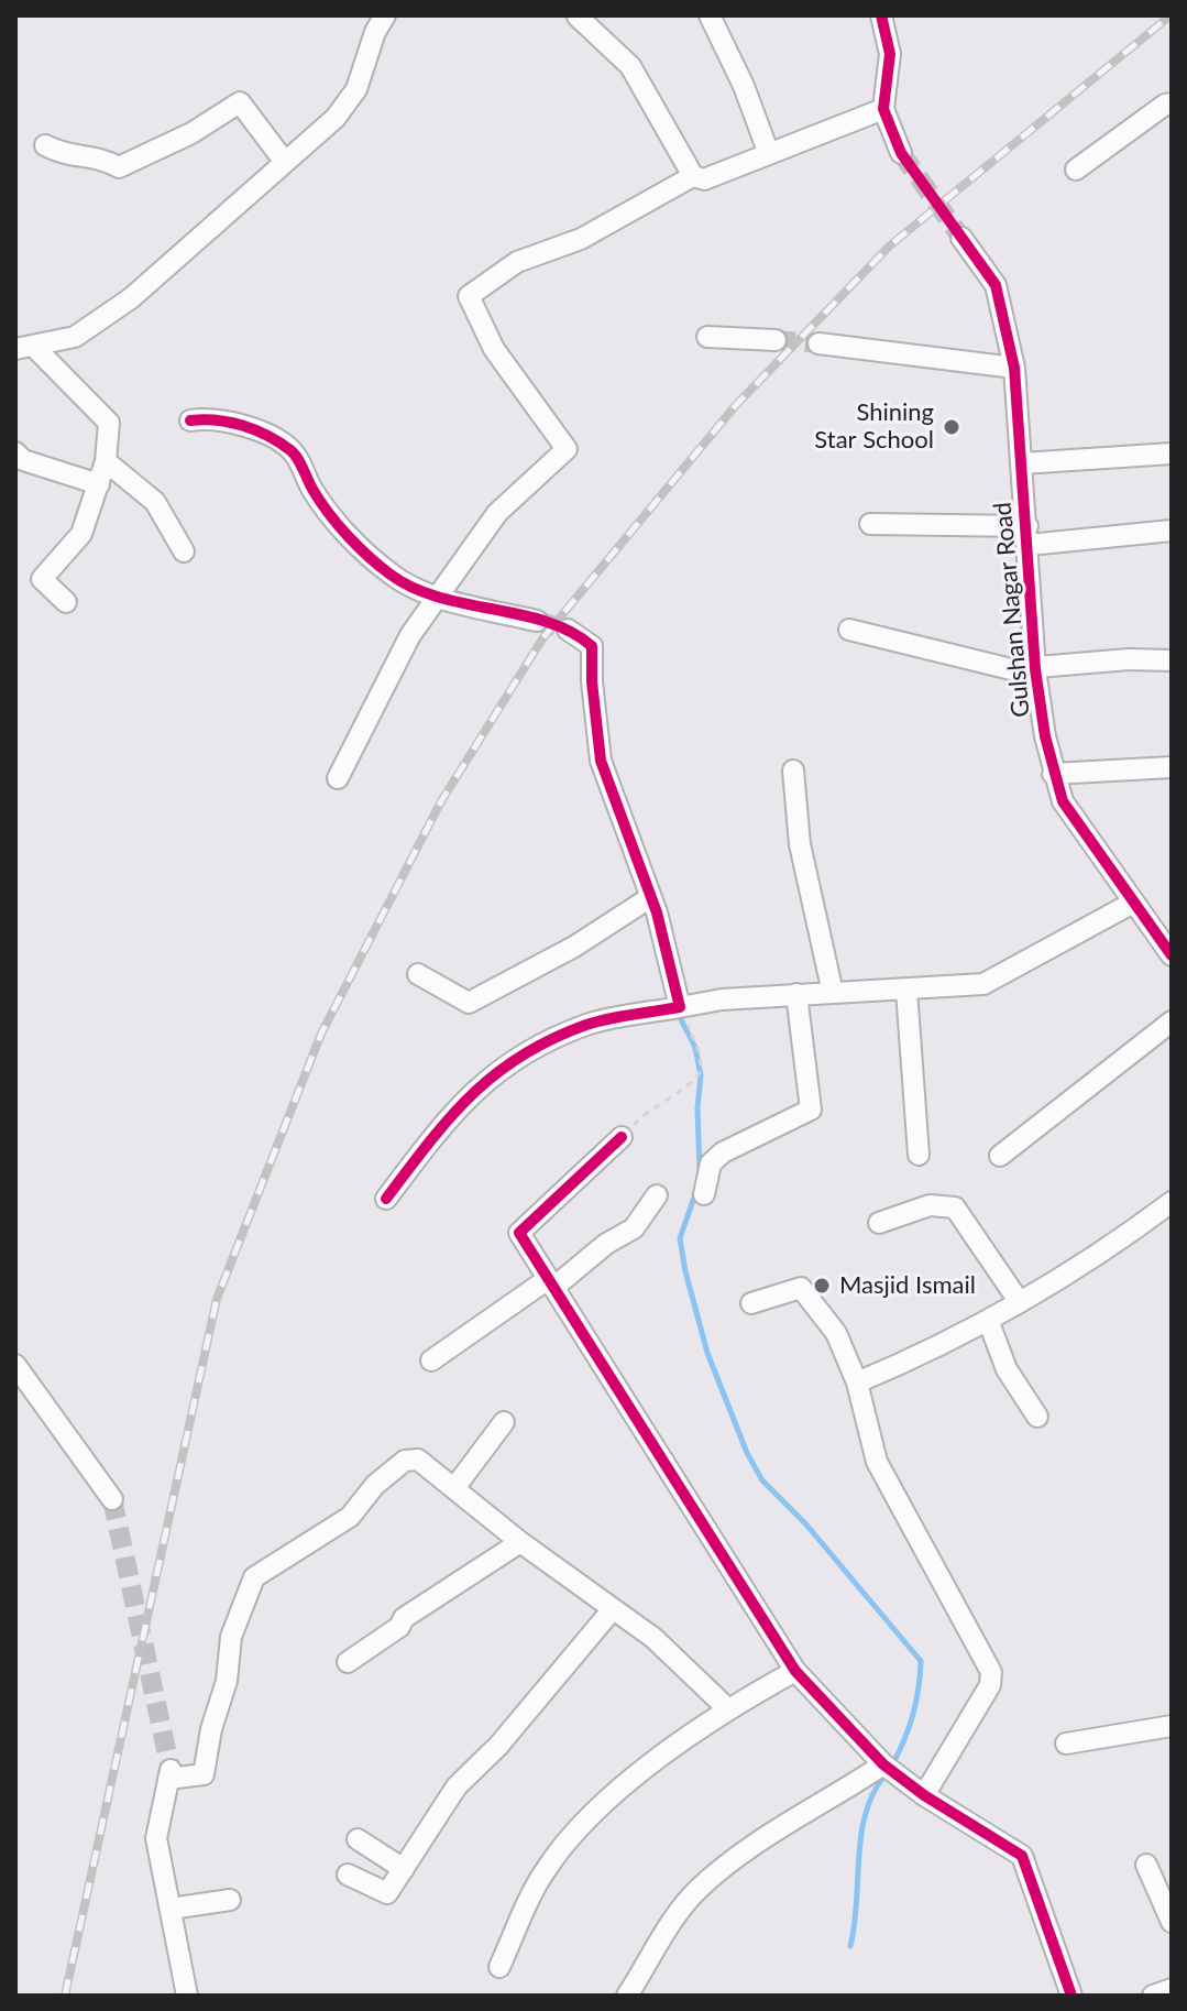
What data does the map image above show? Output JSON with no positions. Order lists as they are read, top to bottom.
{
  "streets": {
    "street": ["Gulshan Nagar Road"]
  },
  "places": ["Shining Star School", "Masjid Ismail"]
}
